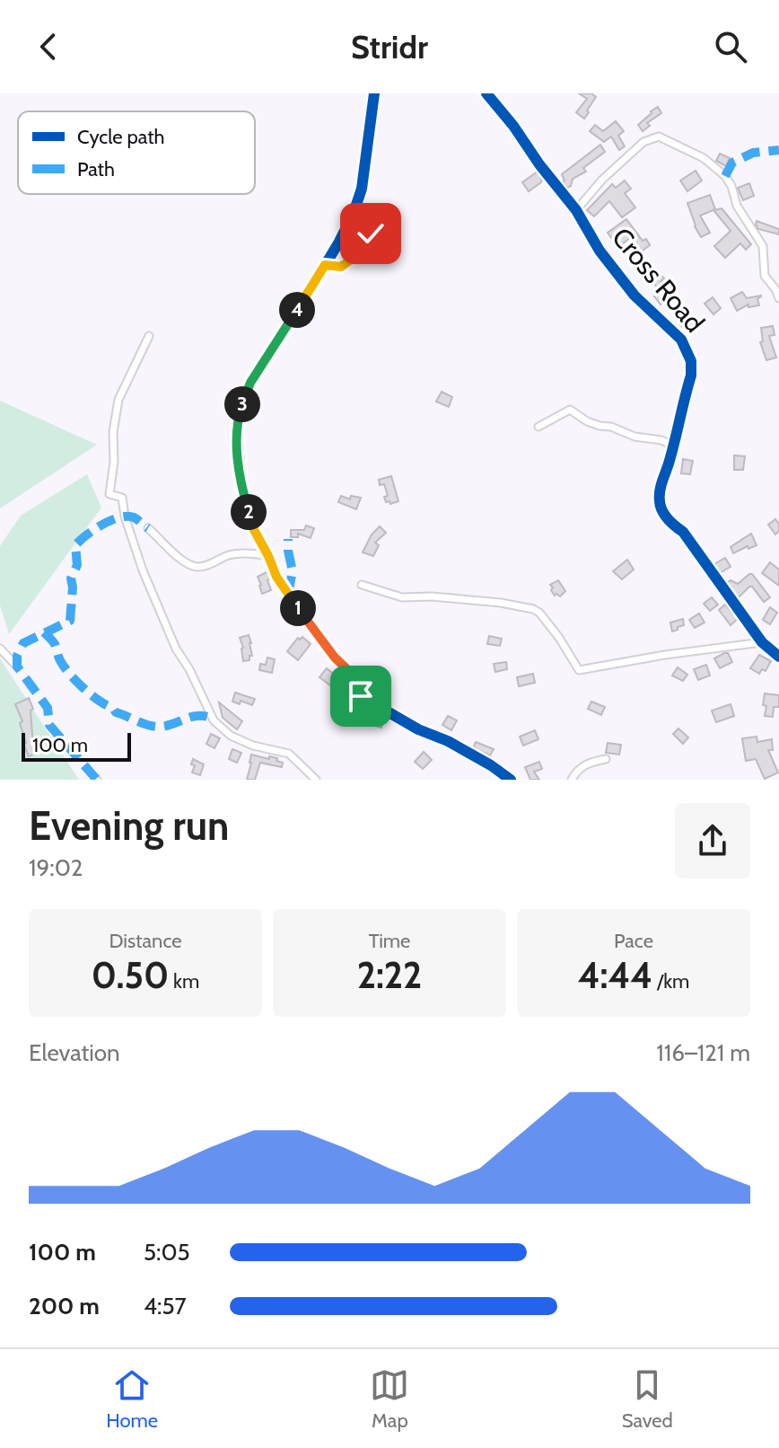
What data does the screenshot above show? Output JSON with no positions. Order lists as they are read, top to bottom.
{
  "streets": {
    "street": ["Cross Road"]
  },
  "legend": ["Cycle path", "Path"],
  "scale_bar": "100 m",
  "page": {
    "header": "Stridr",
    "pins": [
      "4",
      "3",
      "2",
      "1"
    ],
    "scale": "100 m",
    "heading": ["Evening run", "19:02"],
    "stats": [
      ["Distance", "0.50 km"],
      ["Time", "2:22"],
      ["Pace", "4:44 /km"]
    ],
    "chart": ["Elevation", "116–121 m"],
    "list": [
      {
        "name": "100 m",
        "note": "5:05"
      },
      {
        "name": "200 m",
        "note": "4:57"
      }
    ],
    "tabs": ["Home", "Map", "Saved"]
  }
}
